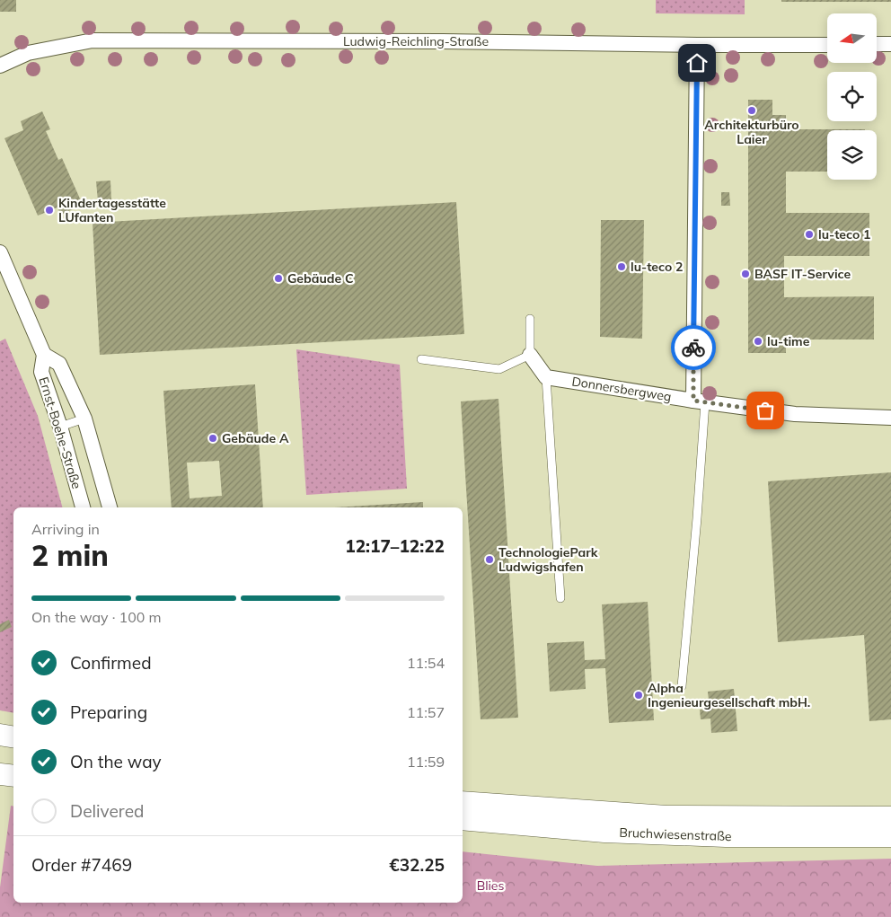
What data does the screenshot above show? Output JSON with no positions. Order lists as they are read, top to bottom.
{
  "streets": {
    "main road": ["Bruchwiesenstraße"],
    "street": ["Ludwig-Reichling-Straße", "Donnersbergweg", "Ernst-Boehe-Straße"]
  },
  "parks": ["Blies"],
  "places": [
    "Architekturbüro Laier",
    "Kindertagesstätte LUfanten",
    "lu-teco 1",
    "lu-teco 2",
    "BASF IT-Service",
    "Gebäude C",
    "lu-time",
    "Gebäude A",
    "TechnologiePark Ludwigshafen",
    "Alpha Ingenieurgesellschaft mbH."
  ],
  "north": "left",
  "page": {
    "heading": ["2 min", "Arriving in", "12:17–12:22"],
    "panel": ["Order #7469", "€32.25"],
    "bar": "On the way · 100 m",
    "list": [
      ["Confirmed", "11:54"],
      ["Preparing", "11:57"],
      ["On the way", "11:59"],
      "Delivered"
    ]
  }
}
